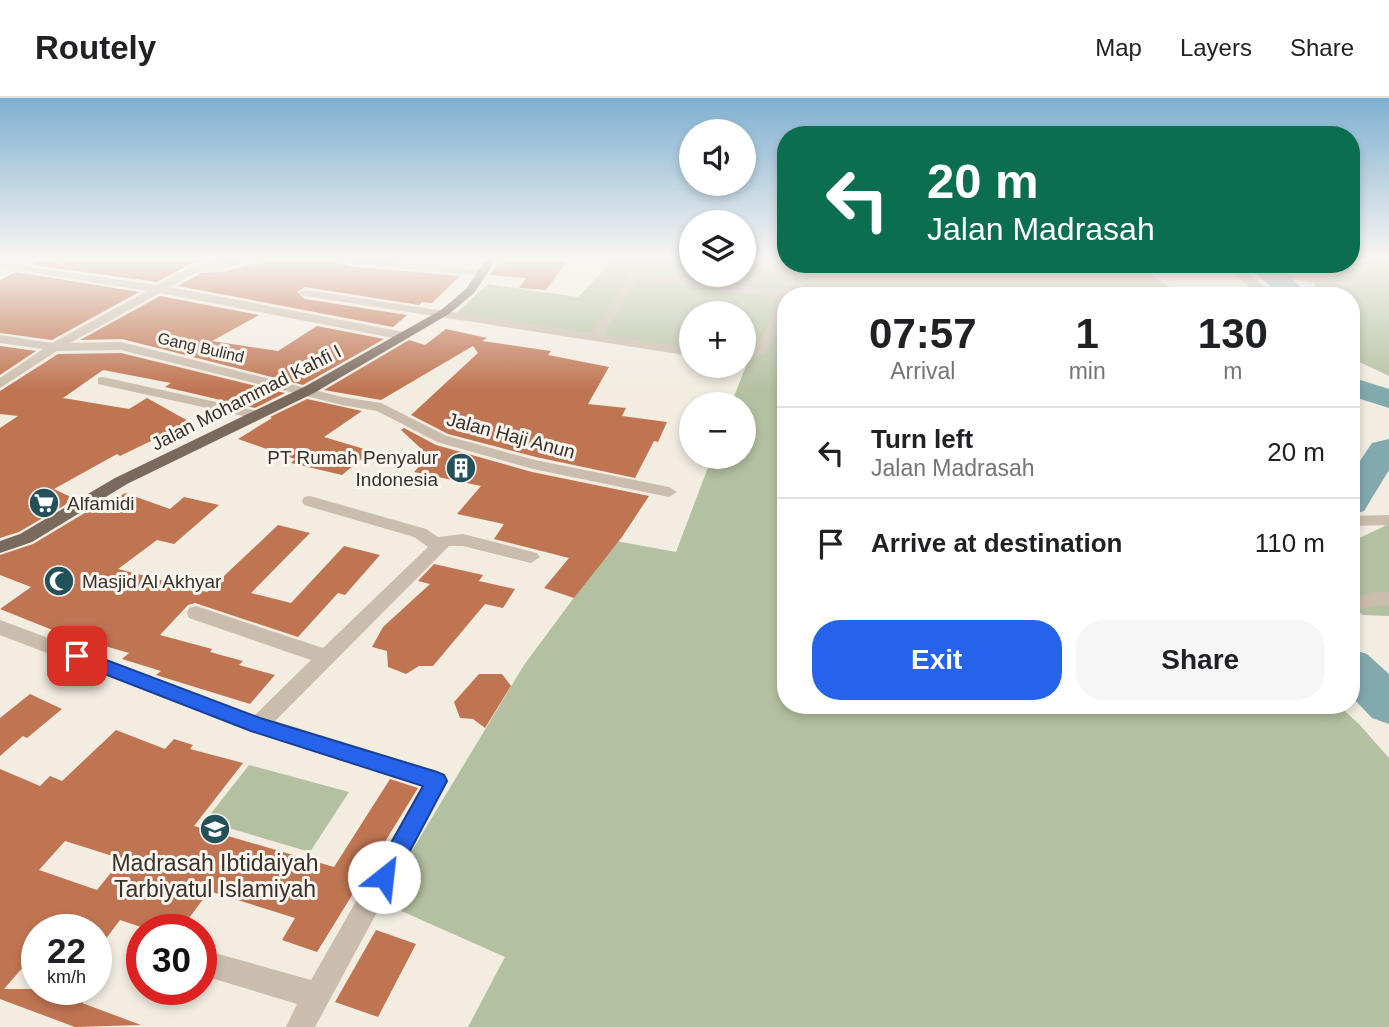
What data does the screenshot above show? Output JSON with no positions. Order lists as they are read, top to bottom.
{
  "streets": {
    "main road": ["Jalan Mohammad Kahfi I"],
    "street": ["Gang Bulind", "Jalan Haji Anun"]
  },
  "crossings": [
    ["Gang Bulind", "Jalan Mohammad Kahfi I"],
    ["Gang Bulind", "Jalan Haji Anun"],
    ["Jalan Mohammad Kahfi I", "Jalan Haji Anun"]
  ],
  "places": {
    "building": ["PT Rumah Penyalur Indonesia"],
    "supermarket": ["Alfamidi"],
    "mosque": ["Masjid Al Akhyar"],
    "school or university": ["Madrasah Ibtidaiyah Tarbiyatul Islamiyah"]
  },
  "page": {
    "header": "Routely",
    "nav": ["Map", "Layers", "Share"],
    "map_buttons": ["+", "−"],
    "turn": ["20 m", "Jalan Madrasah"],
    "eta": [
      "07:57",
      "Arrival",
      "1",
      "min",
      "130",
      "m"
    ],
    "list": [
      {
        "name": "Turn left",
        "note": "Jalan Madrasah",
        "value": "20 m"
      },
      {
        "name": "Arrive at destination",
        "value": "110 m"
      }
    ],
    "buttons": ["Exit", "Share"],
    "speed": "22 km/h",
    "limit": "30"
  }
}
